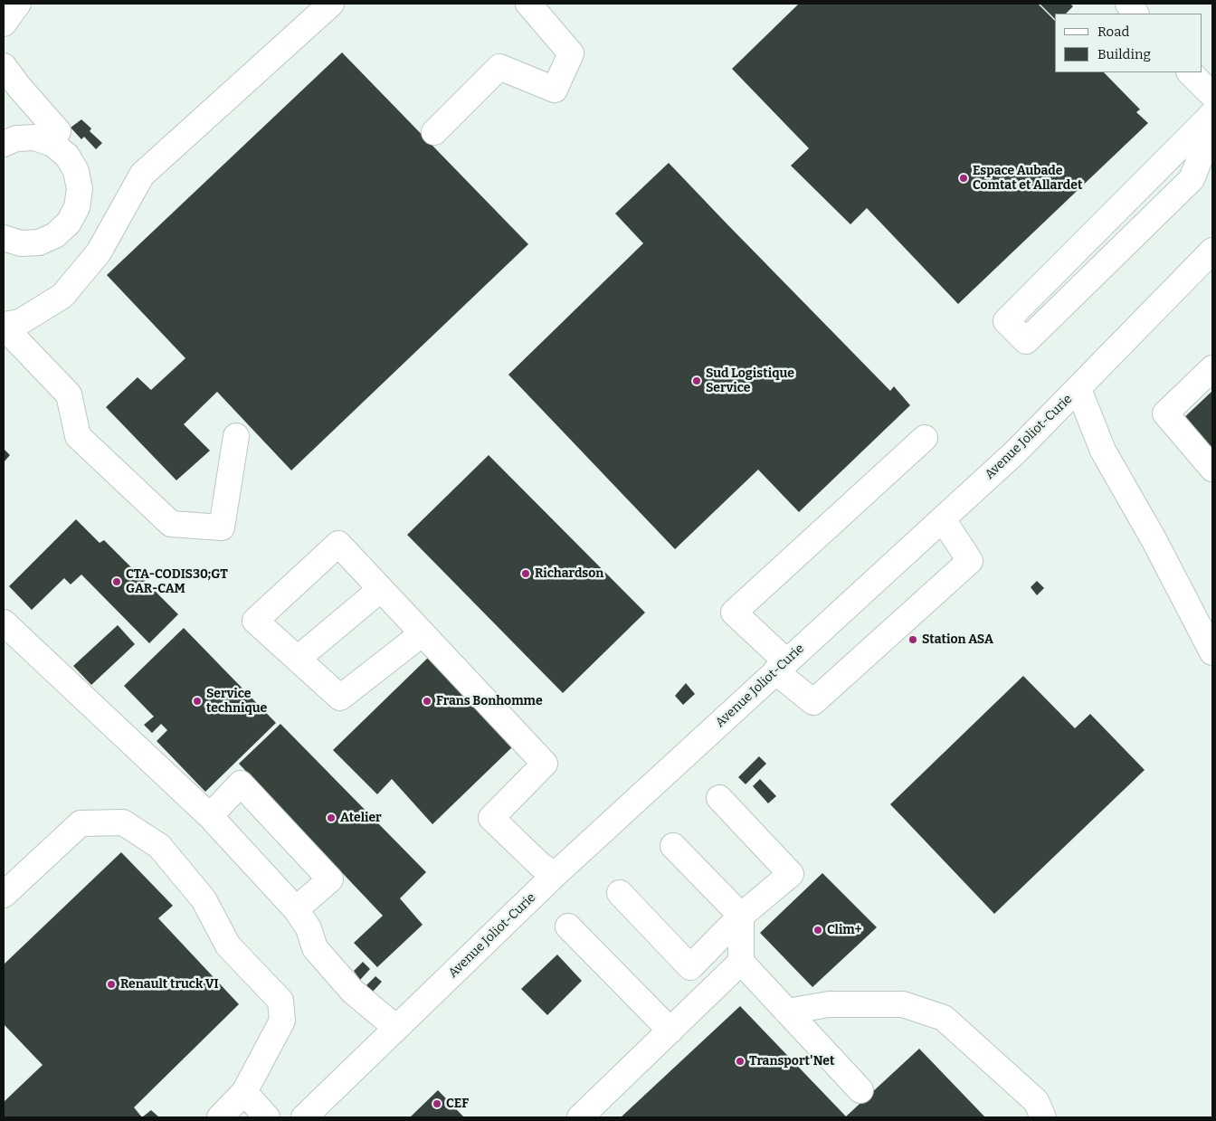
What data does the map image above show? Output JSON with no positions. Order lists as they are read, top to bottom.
{
  "streets": {
    "street": ["Avenue Joliot-Curie"]
  },
  "places": [
    "Espace Aubade Comtat et Allardet",
    "Sud Logistique Service",
    "Richardson",
    "CTA-CODIS30;GT GAR-CAM",
    "Station ASA",
    "Service technique",
    "Frans Bonhomme",
    "Atelier",
    "Clim+",
    "Renault truck VI",
    "Transport'Net",
    "CEF"
  ],
  "legend": ["Road", "Building"]
}
